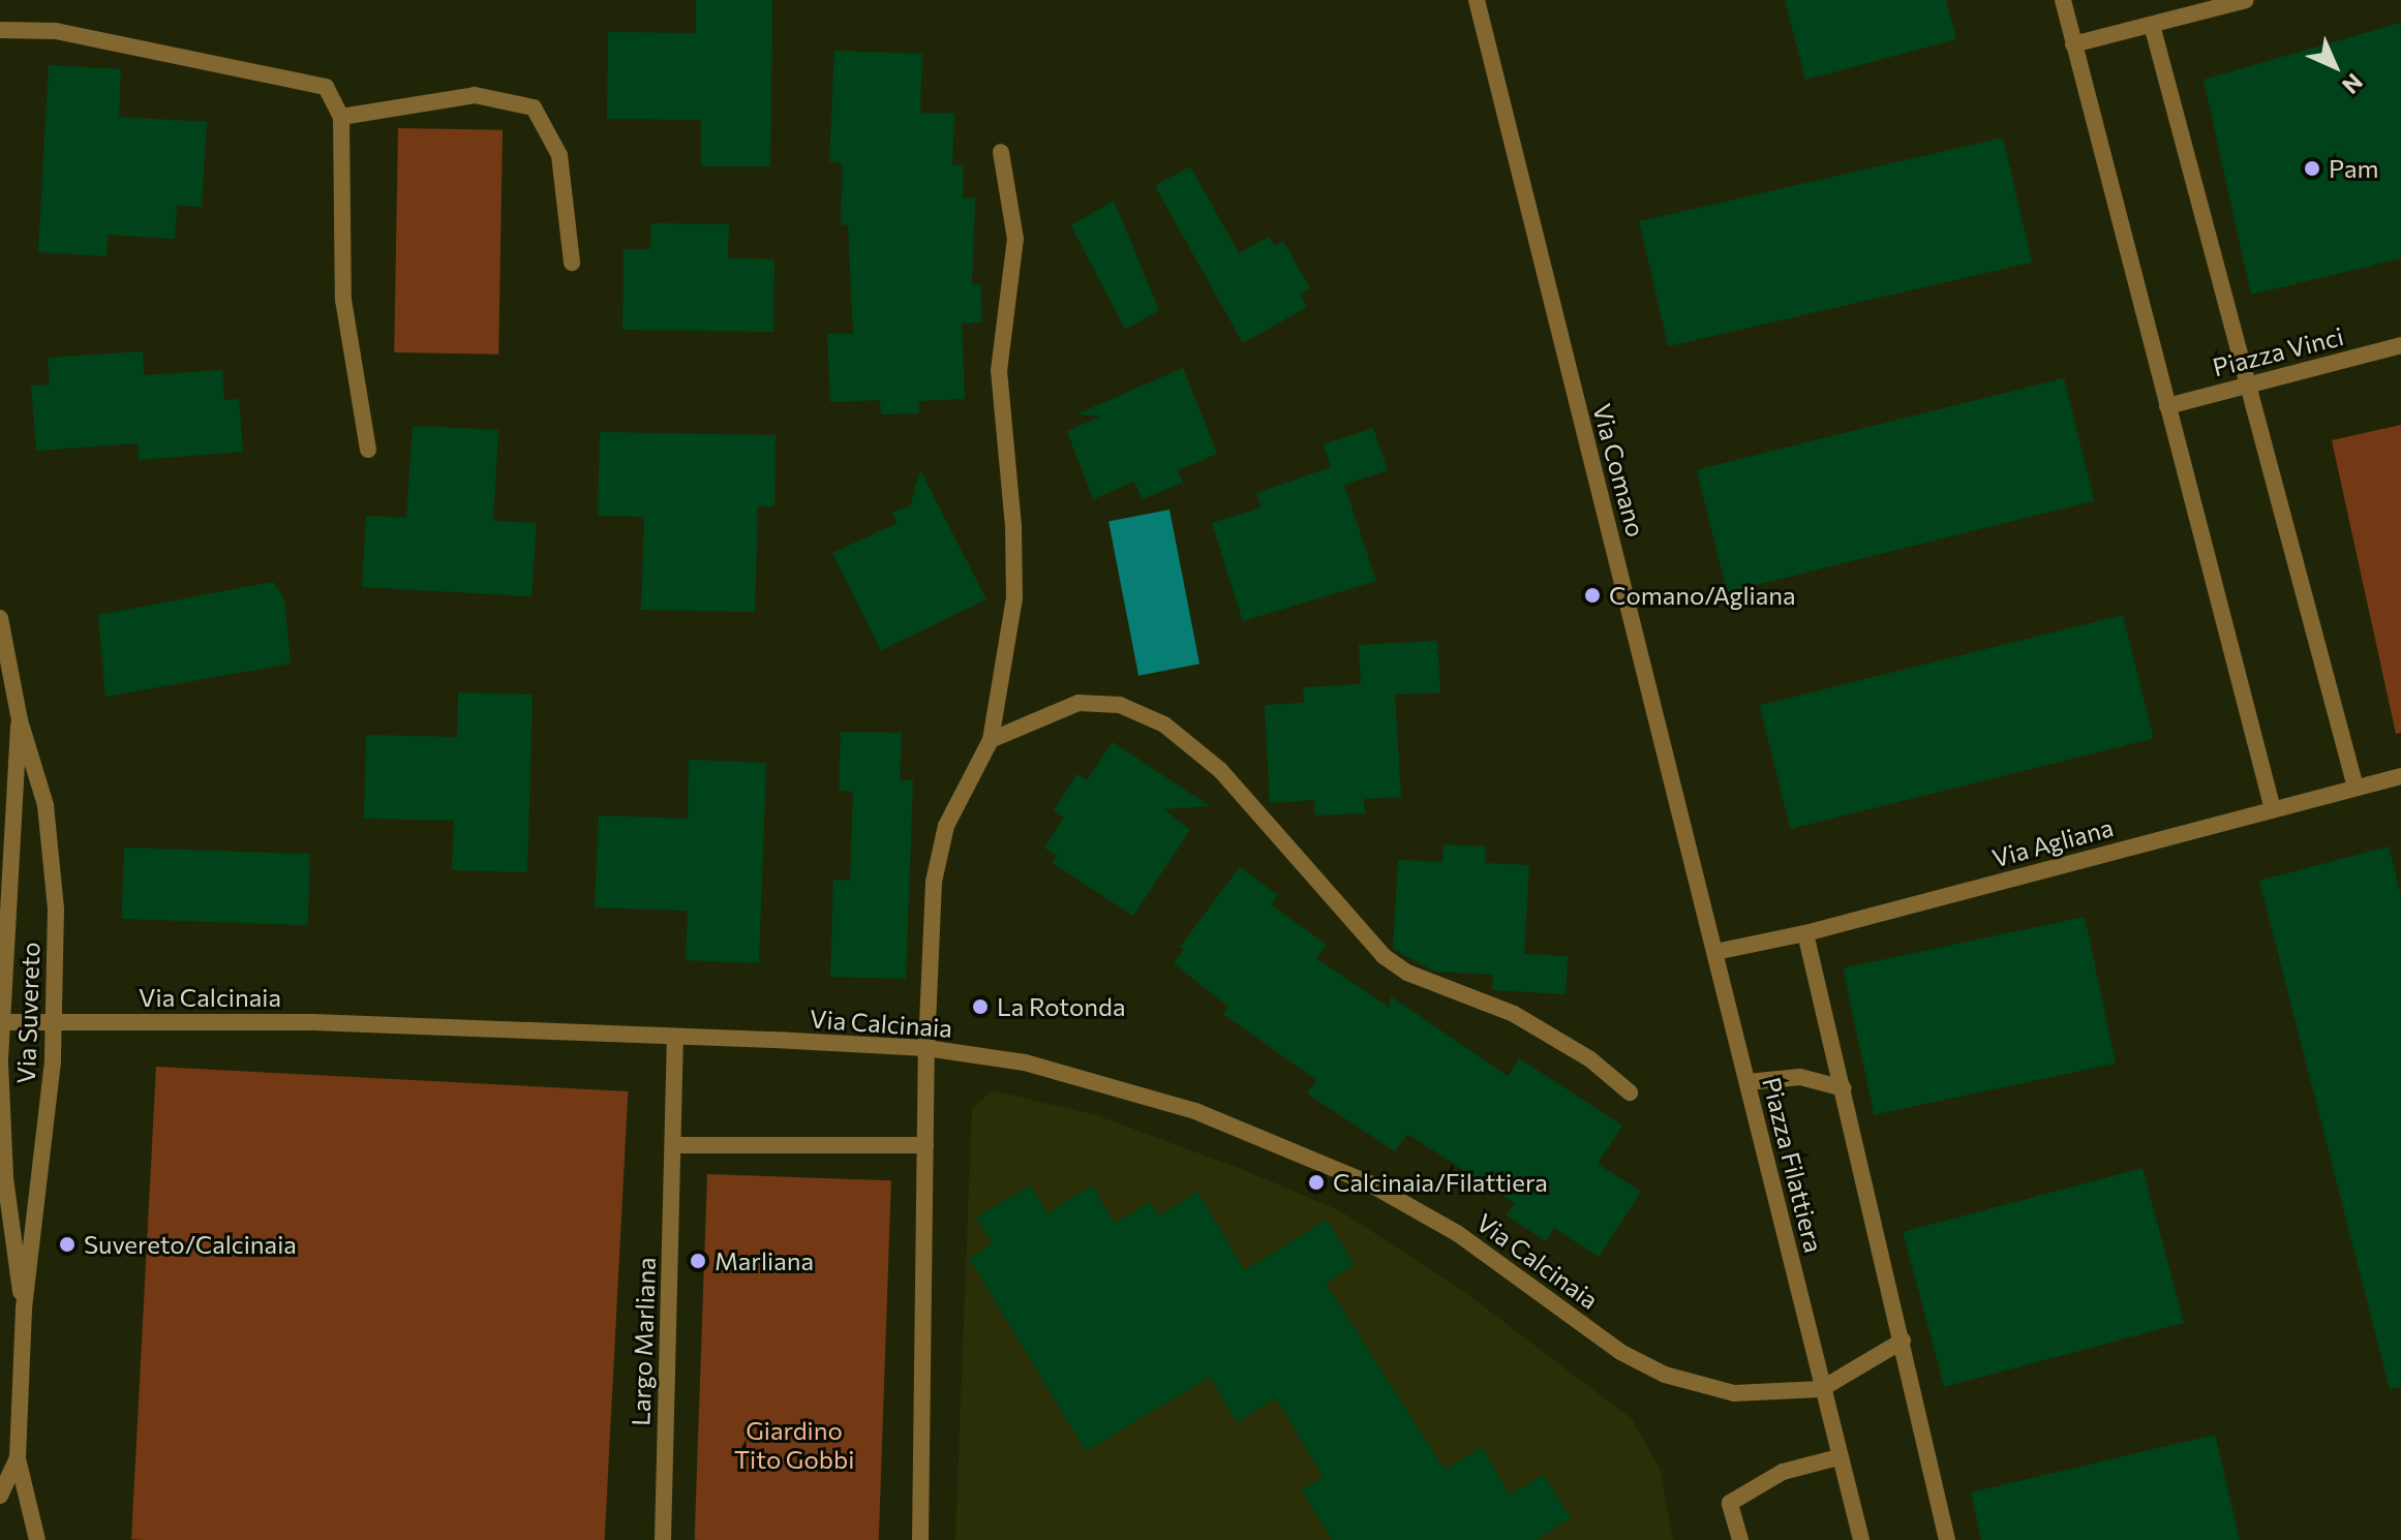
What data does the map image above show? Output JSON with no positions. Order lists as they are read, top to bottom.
{
  "streets": {
    "street": [
      "Piazza Vinci",
      "Via Comano",
      "Via Agliana",
      "Via Calcinaia",
      "Via Suvereto",
      "Piazza Filattiera",
      "Largo Marliana"
    ]
  },
  "crossings": [
    ["Via Comano", "Via Agliana"],
    ["Via Comano", "Piazza Filattiera"],
    ["Via Agliana", "Piazza Filattiera"],
    ["Via Calcinaia", "Via Suvereto"],
    ["Via Calcinaia", "Piazza Filattiera"],
    ["Via Calcinaia", "Largo Marliana"]
  ],
  "parks": ["Giardino Tito Gobbi"],
  "places": [
    "Pam",
    "Comano/Agliana",
    "La Rotonda",
    "Calcinaia/Filattiera",
    "Suvereto/Calcinaia",
    "Marliana"
  ],
  "north": "bottom right"
}
